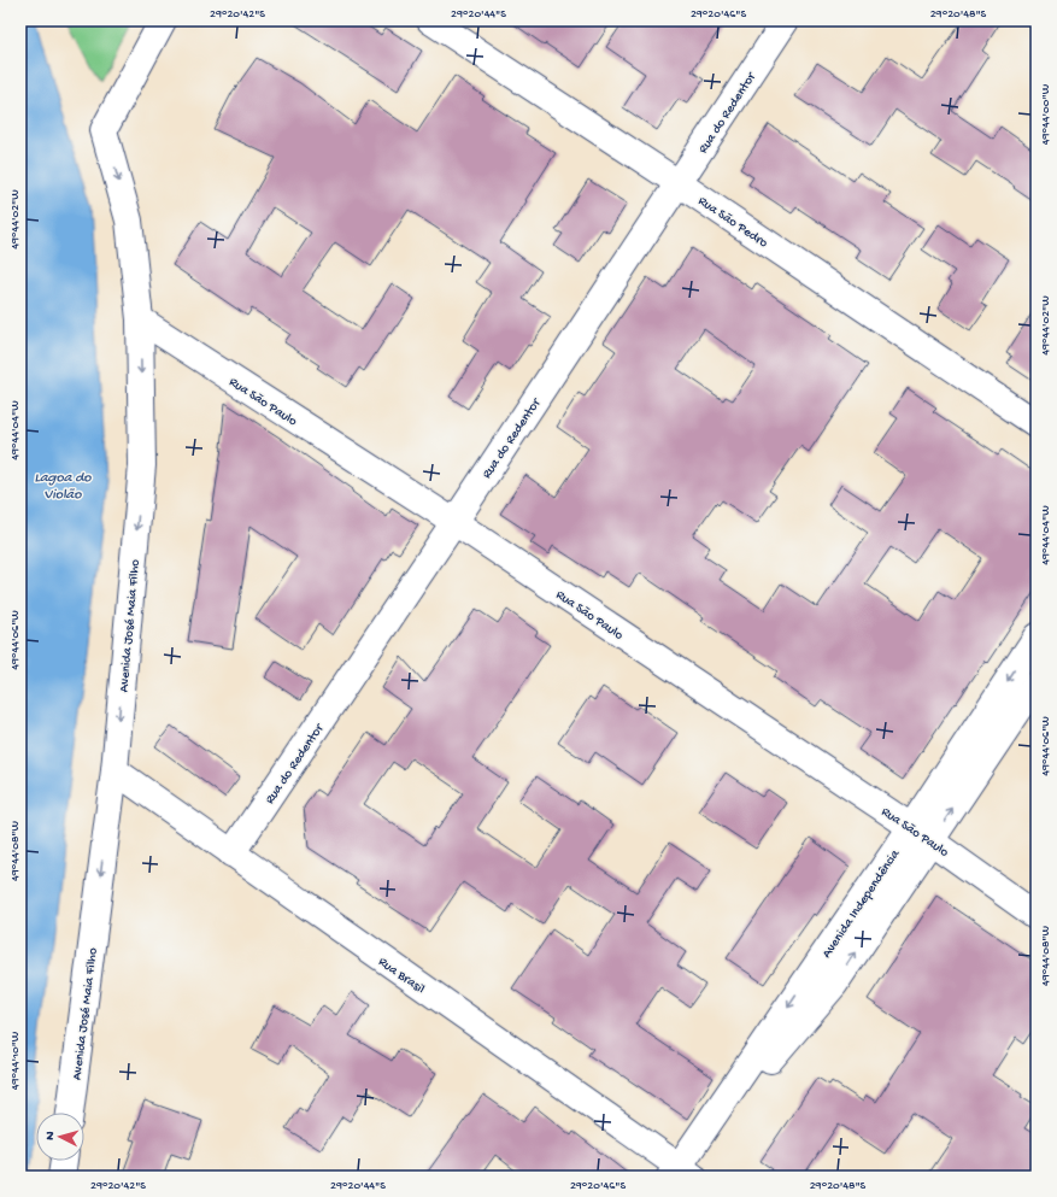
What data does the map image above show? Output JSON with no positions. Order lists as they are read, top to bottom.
{
  "streets": {
    "street": [
      "Rua do Redentor",
      "Rua São Pedro",
      "Rua São Paulo",
      "Avenida José Maia Filho",
      "Avenida Independência",
      "Rua Brasil"
    ]
  },
  "crossings": [
    ["Rua do Redentor", "Rua São Pedro"],
    ["Rua do Redentor", "Rua São Paulo"],
    ["Rua do Redentor", "Rua Brasil"],
    ["Rua São Paulo", "Avenida José Maia Filho"],
    ["Rua São Paulo", "Avenida Independência"],
    ["Avenida José Maia Filho", "Rua Brasil"],
    ["Avenida Independência", "Rua Brasil"]
  ],
  "one_way": ["Avenida José Maia Filho"],
  "water": ["Lagoa do Violão"],
  "north": "left",
  "coordinates": [
    "29°20'42\"S",
    "29°20'44\"S",
    "29°20'46\"S",
    "29°20'48\"S",
    "49°44'00\"W",
    "49°44'02\"W",
    "49°44'04\"W",
    "49°44'06\"W",
    "49°44'08\"W",
    "49°44'10\"W"
  ]
}
